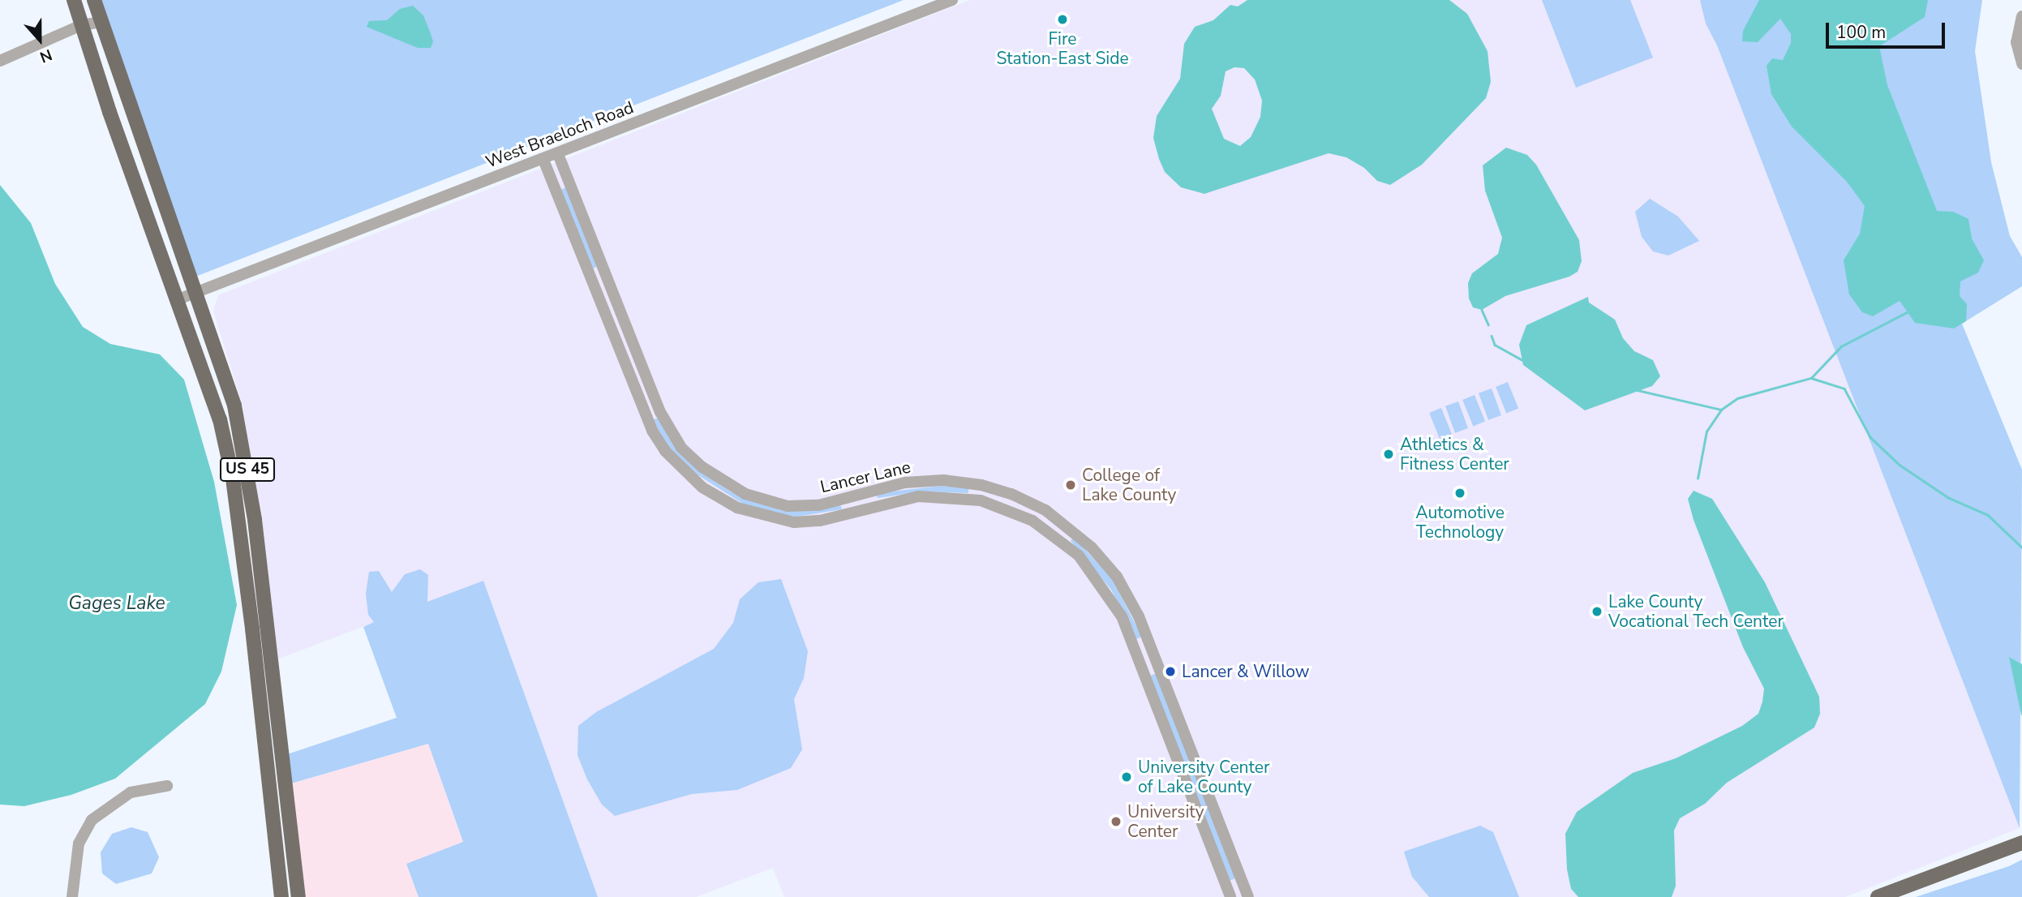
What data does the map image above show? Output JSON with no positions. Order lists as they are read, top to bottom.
{
  "streets": {
    "main road": ["US 45"],
    "street": ["West Braeloch Road", "Lancer Lane"]
  },
  "crossings": [
    ["West Braeloch Road", "US 45"],
    ["West Braeloch Road", "Lancer Lane"]
  ],
  "water": ["Gages Lake"],
  "places": [
    "Fire Station-East Side",
    "Athletics & Fitness Center",
    "College of Lake County",
    "Automotive Technology",
    "Lake County Vocational Tech Center",
    "Lancer & Willow",
    "University Center of Lake County",
    "University Center"
  ],
  "scale_bar": "100 m",
  "north": "bottom"
}
